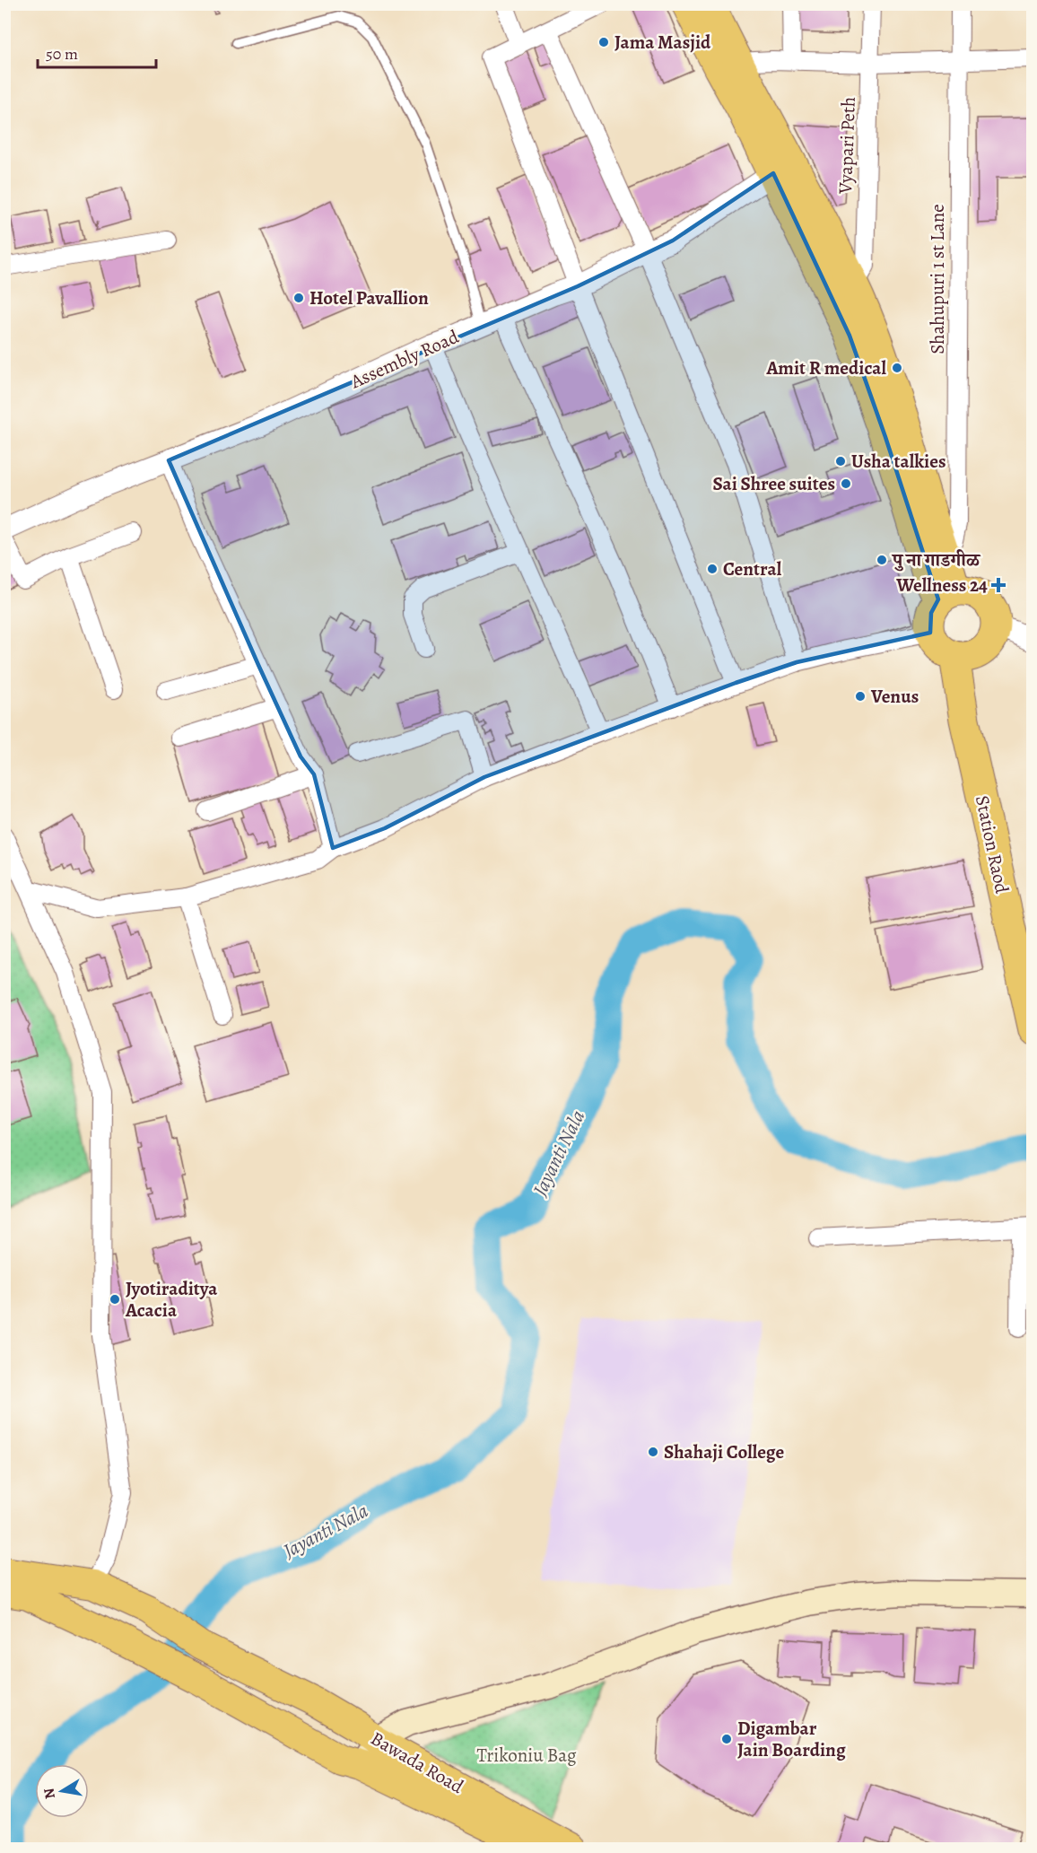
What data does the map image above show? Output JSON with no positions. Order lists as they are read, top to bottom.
{
  "streets": {
    "highway": ["Station Raod"],
    "main road": ["Bawada Road"],
    "street": ["Vyapari Peth", "Shahupuri 1 st Lane", "Assembly Road"]
  },
  "water": ["Jayanti Nala"],
  "parks": ["Trikoniu Bag"],
  "places": {
    "other": [
      "Jama Masjid",
      "Hotel Pavallion",
      "Amit R medical",
      "Usha talkies",
      "Sai Shree suites",
      "पु ना गाडगीळ",
      "Central",
      "Venus",
      "Jyotiraditya Acacia",
      "Shahaji College",
      "Digambar Jain Boarding"
    ],
    "health": ["Wellness 24"]
  },
  "scale_bar": "50 m",
  "north": "left"
}
